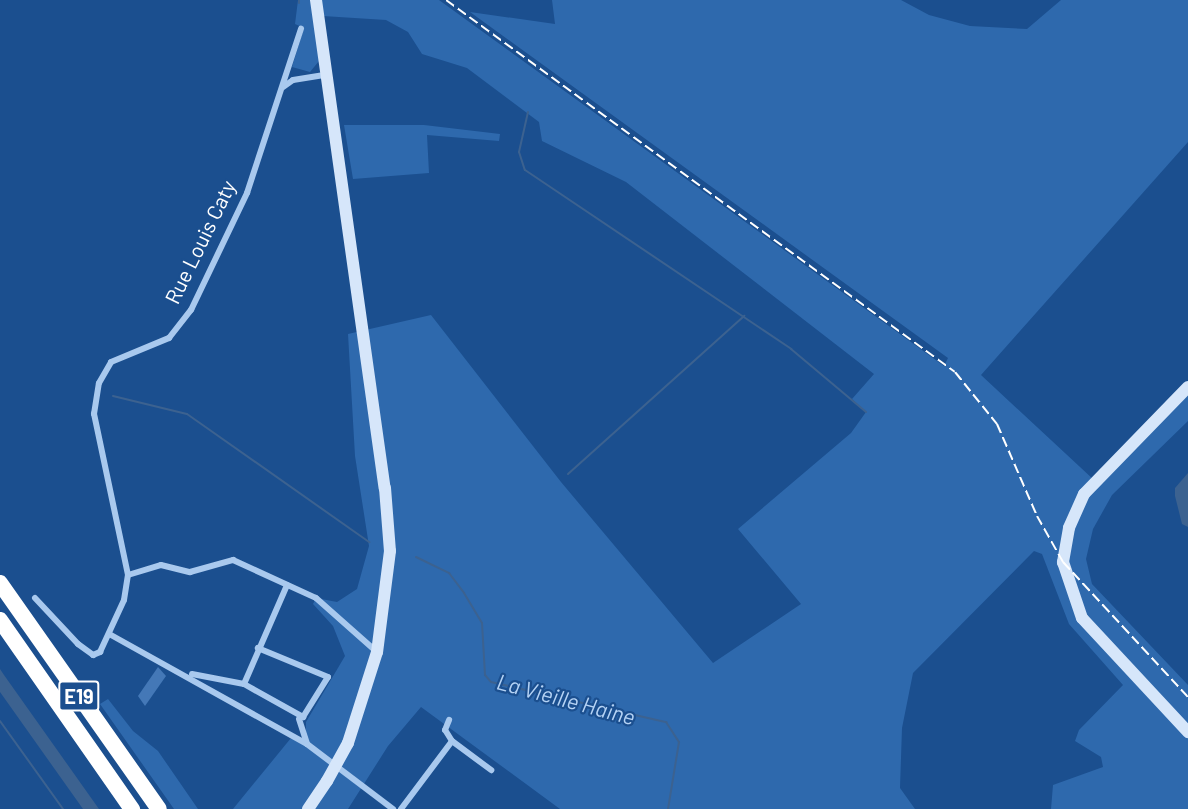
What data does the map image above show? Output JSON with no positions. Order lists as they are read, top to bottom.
{
  "streets": {
    "highway": ["E19"],
    "street": ["Rue Louis Caty"]
  },
  "water": ["La Vieille Haine"]
}
